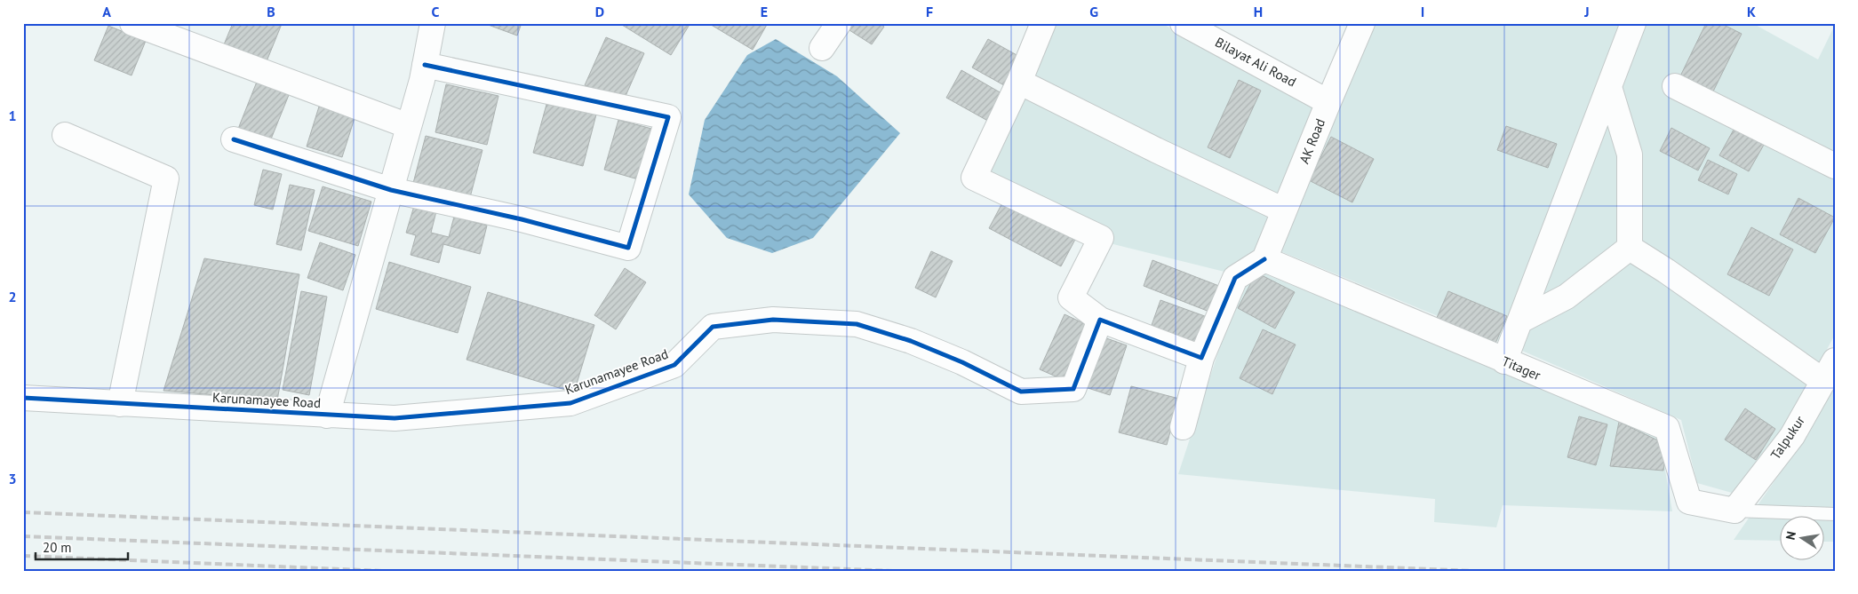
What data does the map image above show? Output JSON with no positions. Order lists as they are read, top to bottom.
{
  "streets": {
    "street": [
      "Bilayat Ali Road",
      "AK Road",
      "Titager",
      "Karunamayee Road",
      "Talpukur"
    ]
  },
  "crossings": [
    ["Bilayat Ali Road", "AK Road"],
    ["AK Road", "Titager"],
    ["Titager", "Talpukur"]
  ],
  "scale_bar": "20 m",
  "north": "left",
  "grid": {
    "columns": [
      "A",
      "B",
      "C",
      "D",
      "E",
      "F",
      "G",
      "H",
      "I",
      "J",
      "K"
    ],
    "rows": ["1", "2", "3"]
  }
}
